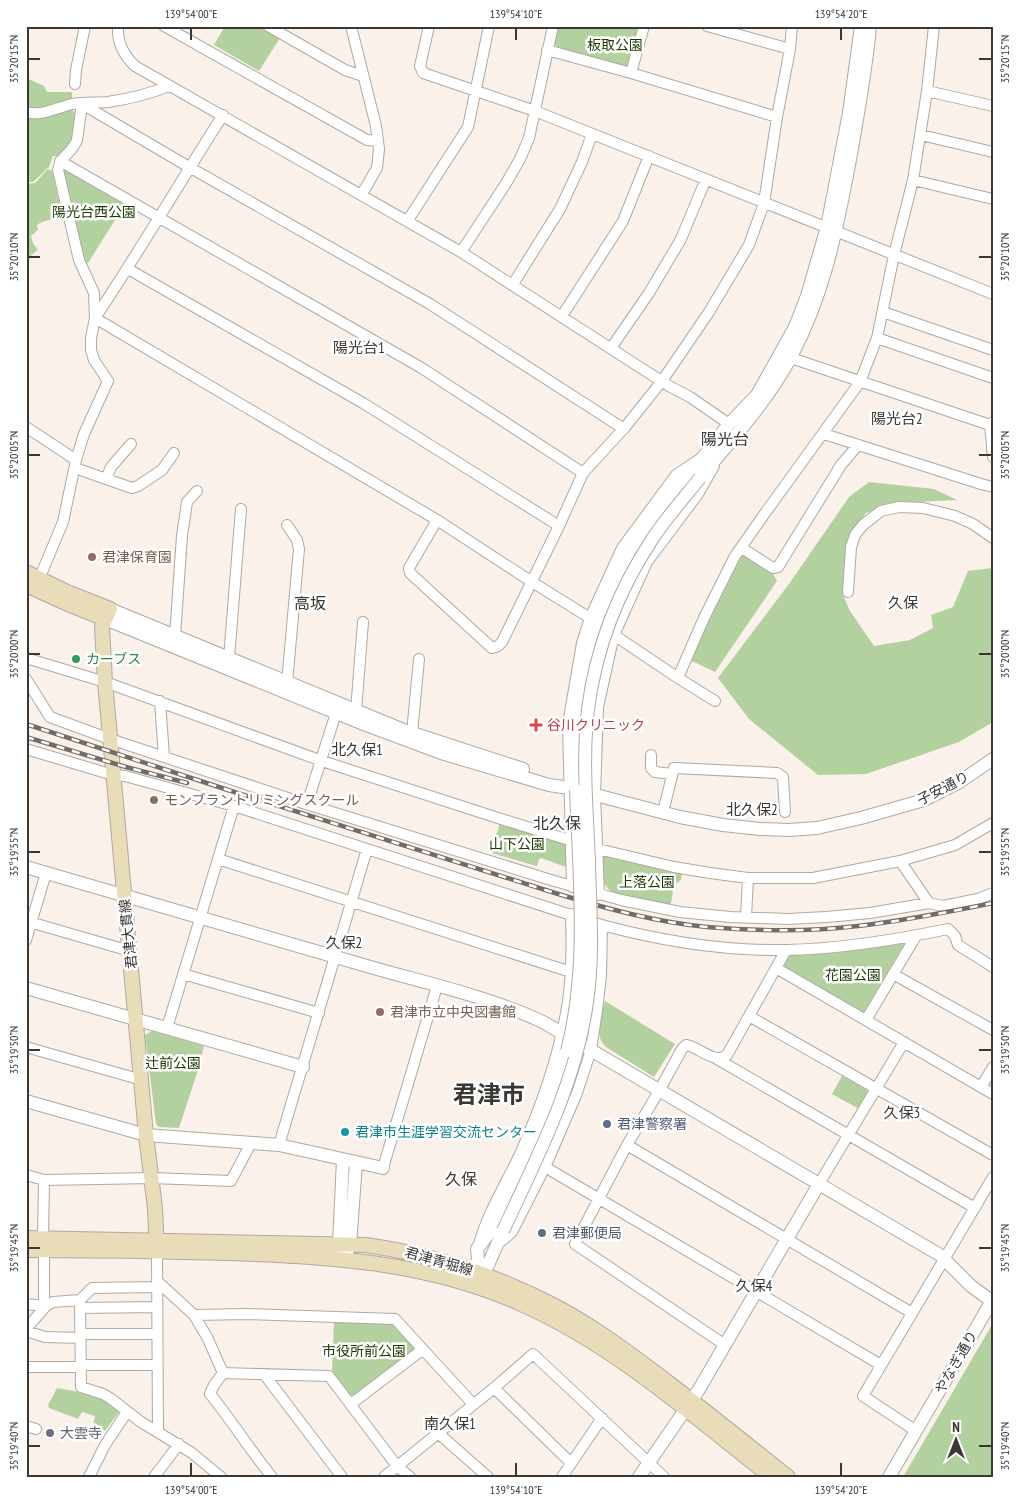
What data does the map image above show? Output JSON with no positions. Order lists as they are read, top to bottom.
{
  "streets": {
    "main road": ["君津大貫線", "君津青堀線"],
    "street": ["子安通り", "やなぎ通り"]
  },
  "crossings": [
    ["君津大貫線", "君津青堀線"]
  ],
  "districts": [
    "陽光台1",
    "陽光台2",
    "陽光台",
    "高坂",
    "久保",
    "北久保1",
    "北久保2",
    "北久保",
    "久保2",
    "君津市",
    "久保3",
    "久保",
    "久保4",
    "南久保1"
  ],
  "parks": [
    "板取公園",
    "陽光台西公園",
    "山下公園",
    "上落公園",
    "花園公園",
    "辻前公園",
    "市役所前公園"
  ],
  "places": {
    "other": [
      "君津保育園",
      "カーブス",
      "モンブラントリミングスクール",
      "君津市立中央図書館",
      "君津警察署",
      "君津市生涯学習交流センター",
      "君津郵便局",
      "大雲寺"
    ],
    "health": ["谷川クリニック"]
  },
  "north": "top",
  "coordinates": [
    "139°54'00\"E",
    "139°54'10\"E",
    "139°54'20\"E",
    "35°20'15\"N",
    "35°20'10\"N",
    "35°20'05\"N",
    "35°20'00\"N",
    "35°19'55\"N",
    "35°19'50\"N",
    "35°19'45\"N",
    "35°19'40\"N"
  ]
}
